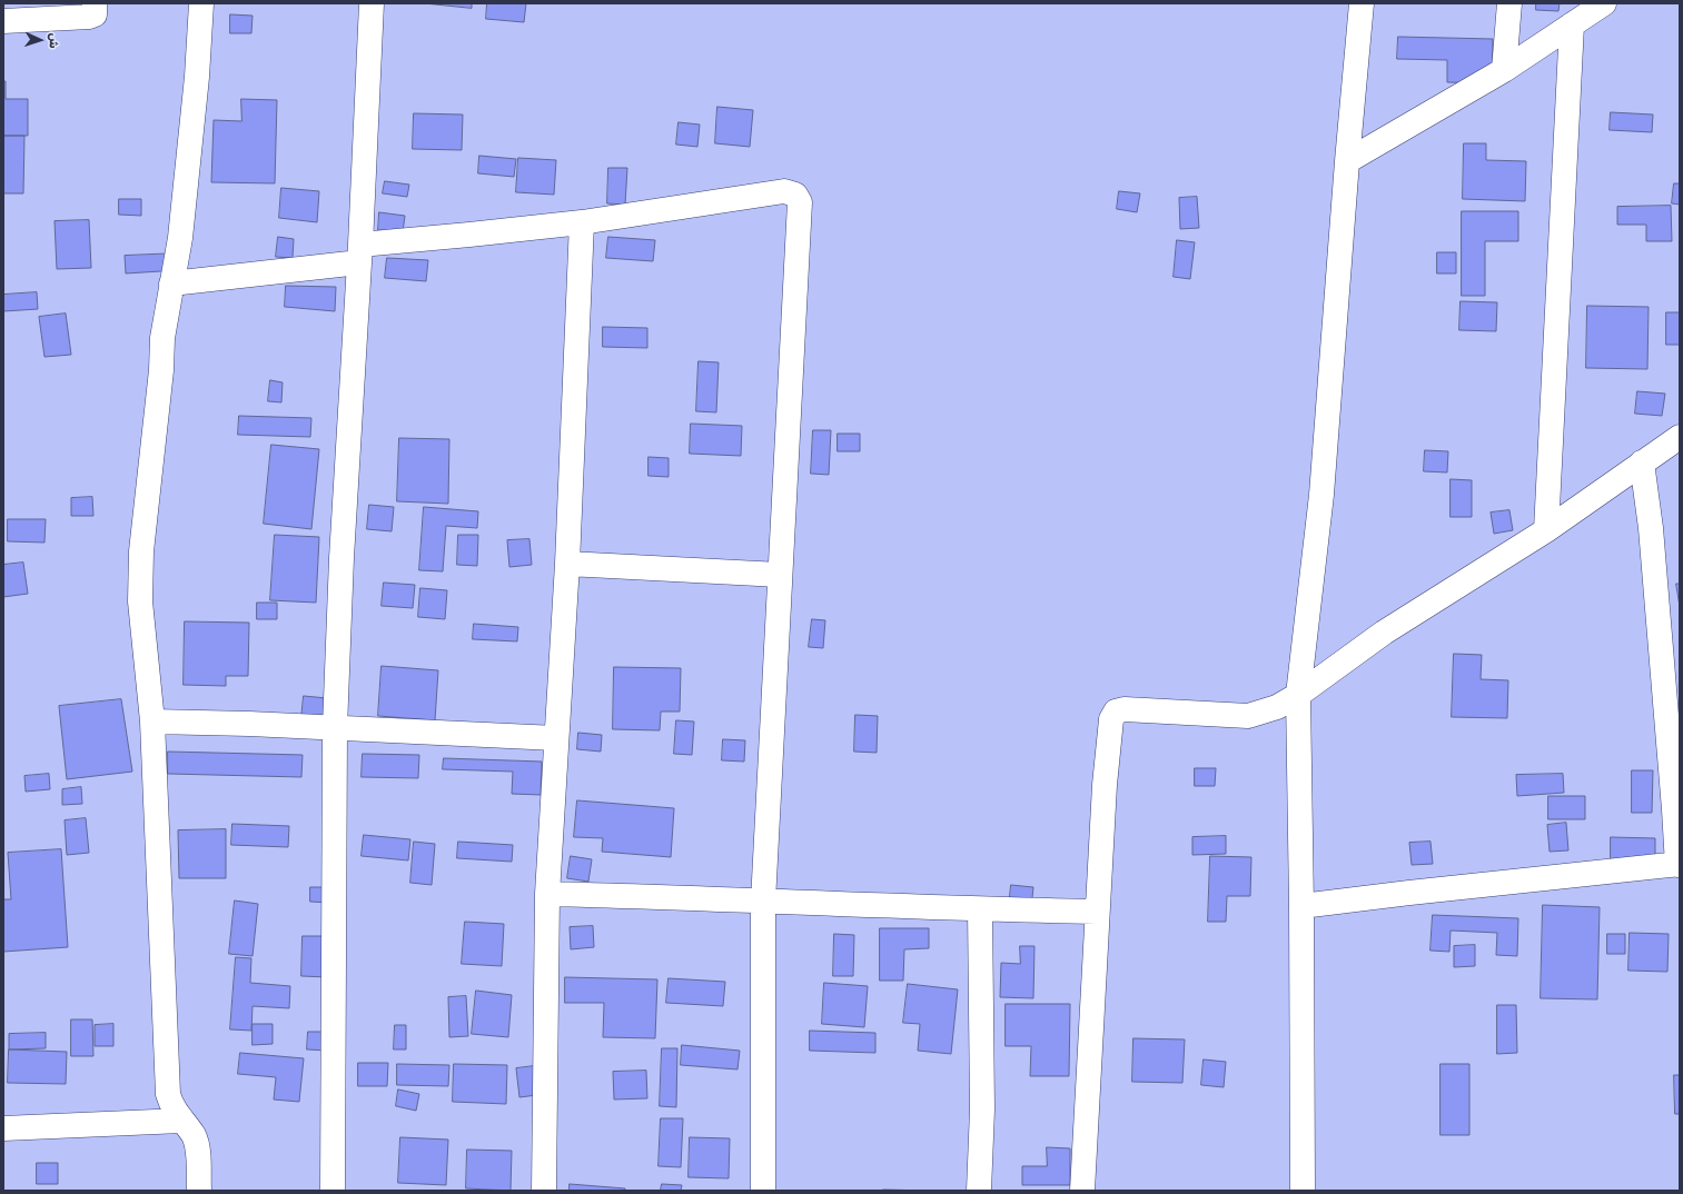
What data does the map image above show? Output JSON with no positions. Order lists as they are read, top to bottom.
{
  "north": "right"
}
